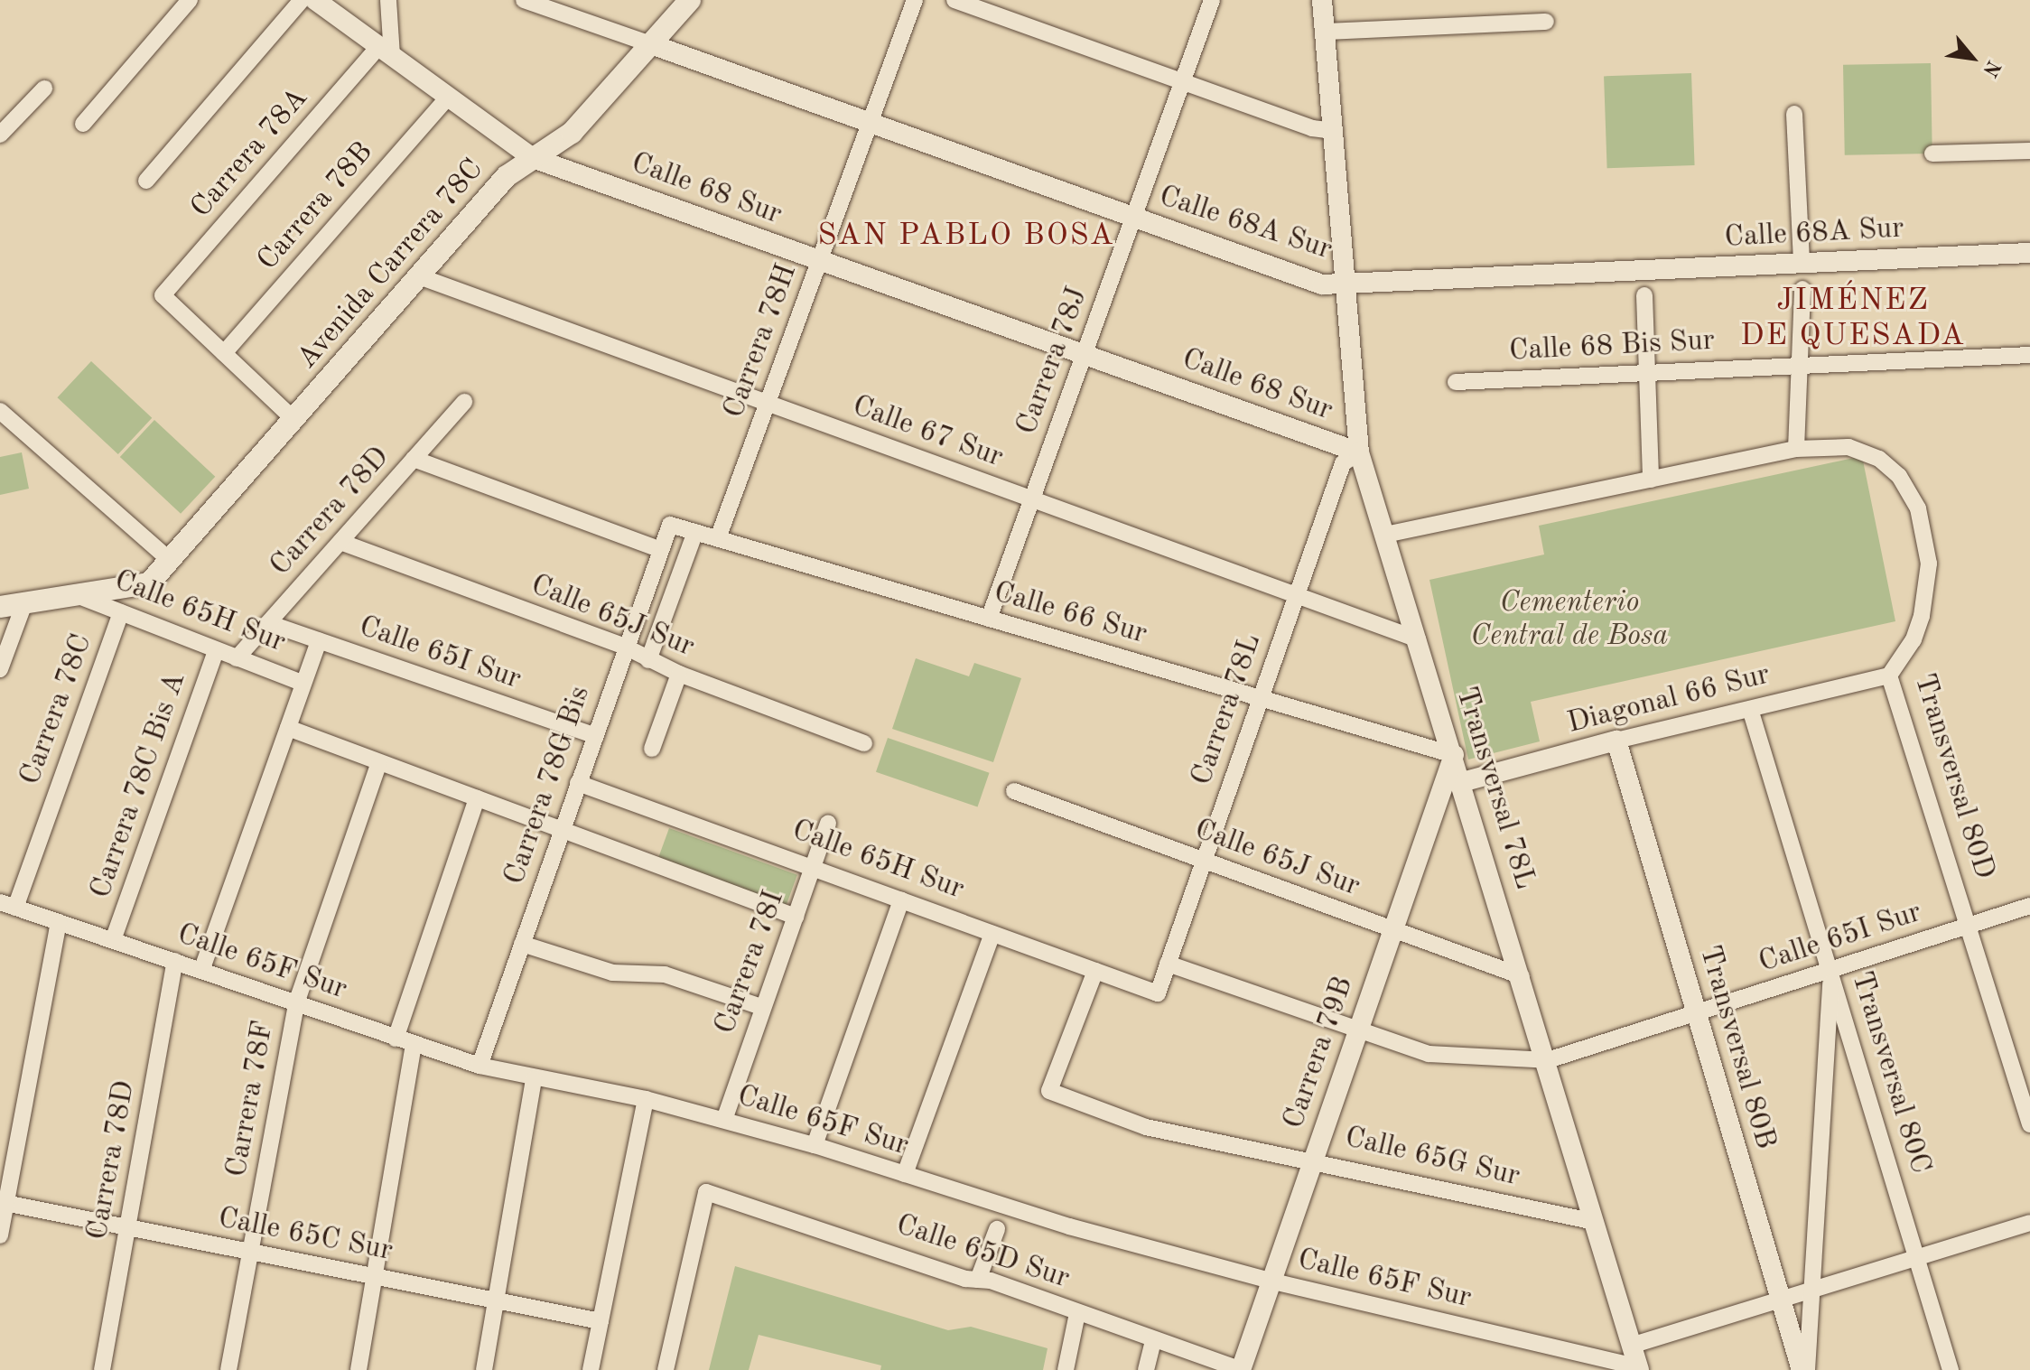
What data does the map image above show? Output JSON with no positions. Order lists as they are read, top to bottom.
{
  "streets": {
    "main road": ["Avenida Carrera 78C", "Calle 65H Sur"],
    "street": [
      "Carrera 78A",
      "Calle 68 Sur",
      "Carrera 78B",
      "Calle 68A Sur",
      "Carrera 78H",
      "Calle 68 Bis Sur",
      "Carrera 78J",
      "Calle 67 Sur",
      "Carrera 78D",
      "Calle 66 Sur",
      "Calle 65J Sur",
      "Calle 65I Sur",
      "Diagonal 66 Sur",
      "Carrera 78C",
      "Carrera 78L",
      "Transversal 80D",
      "Carrera 78C Bis A",
      "Carrera 78G Bis",
      "Transversal 78L",
      "Calle 65F Sur",
      "Carrera 78I",
      "Transversal 80B",
      "Carrera 79B",
      "Transversal 80C",
      "Carrera 78F",
      "Calle 65G Sur",
      "Calle 65C Sur",
      "Calle 65D Sur"
    ]
  },
  "crossings": [
    ["Carrera 78A", "Calle 68 Sur"],
    ["Carrera 78A", "Carrera 78B"],
    ["Calle 68 Sur", "Carrera 78B"],
    ["Calle 68 Sur", "Avenida Carrera 78C"],
    ["Calle 68 Sur", "Carrera 78H"],
    ["Calle 68 Sur", "Carrera 78J"],
    ["Calle 68 Sur", "Carrera 78L"],
    ["Calle 68 Sur", "Transversal 78L"],
    ["Calle 68A Sur", "Avenida Carrera 78C"],
    ["Calle 68A Sur", "Carrera 78H"],
    ["Calle 68A Sur", "Carrera 78J"],
    ["Calle 68A Sur", "Transversal 78L"],
    ["Avenida Carrera 78C", "Calle 67 Sur"],
    ["Avenida Carrera 78C", "Calle 65H Sur"],
    ["Carrera 78H", "Calle 67 Sur"],
    ["Carrera 78H", "Calle 66 Sur"],
    ["Carrera 78J", "Calle 67 Sur"],
    ["Carrera 78J", "Calle 66 Sur"],
    ["Calle 67 Sur", "Carrera 78L"],
    ["Calle 67 Sur", "Transversal 78L"],
    ["Carrera 78D", "Calle 65H Sur"],
    ["Carrera 78D", "Calle 65J Sur"],
    ["Carrera 78D", "Calle 65I Sur"],
    ["Carrera 78D", "Calle 65F Sur"],
    ["Carrera 78D", "Calle 65C Sur"],
    ["Calle 65H Sur", "Carrera 78C"],
    ["Calle 65H Sur", "Carrera 78L"],
    ["Calle 65H Sur", "Carrera 78C Bis A"],
    ["Calle 65H Sur", "Carrera 78G Bis"],
    ["Calle 65H Sur", "Carrera 78I"],
    ["Calle 65H Sur", "Calle 65G Sur"],
    ["Calle 66 Sur", "Carrera 78L"],
    ["Calle 66 Sur", "Carrera 78G Bis"],
    ["Calle 66 Sur", "Transversal 78L"],
    ["Calle 66 Sur", "Carrera 79B"],
    ["Calle 65J Sur", "Carrera 78L"],
    ["Calle 65J Sur", "Carrera 78G Bis"],
    ["Calle 65J Sur", "Transversal 78L"],
    ["Calle 65J Sur", "Carrera 79B"],
    ["Calle 65I Sur", "Carrera 78L"],
    ["Calle 65I Sur", "Transversal 80D"],
    ["Calle 65I Sur", "Carrera 78G Bis"],
    ["Calle 65I Sur", "Transversal 78L"],
    ["Calle 65I Sur", "Transversal 80B"],
    ["Calle 65I Sur", "Carrera 79B"],
    ["Calle 65I Sur", "Transversal 80C"],
    ["Diagonal 66 Sur", "Transversal 80D"],
    ["Diagonal 66 Sur", "Transversal 78L"],
    ["Diagonal 66 Sur", "Transversal 80B"],
    ["Diagonal 66 Sur", "Transversal 80C"],
    ["Carrera 78C", "Calle 65F Sur"],
    ["Carrera 78L", "Transversal 78L"],
    ["Carrera 78C Bis A", "Calle 65F Sur"],
    ["Carrera 78G Bis", "Calle 65F Sur"],
    ["Transversal 78L", "Calle 65F Sur"],
    ["Transversal 78L", "Carrera 79B"],
    ["Transversal 78L", "Calle 65G Sur"],
    ["Calle 65F Sur", "Carrera 78I"],
    ["Calle 65F Sur", "Carrera 79B"],
    ["Calle 65F Sur", "Carrera 78F"],
    ["Carrera 79B", "Calle 65G Sur"],
    ["Carrera 79B", "Calle 65D Sur"],
    ["Carrera 78F", "Calle 65C Sur"]
  ],
  "districts": ["SAN PABLO BOSA", "JIMÉNEZ DE QUESADA"],
  "parks": ["Cementerio Central de Bosa"],
  "north": "bottom right"
}
